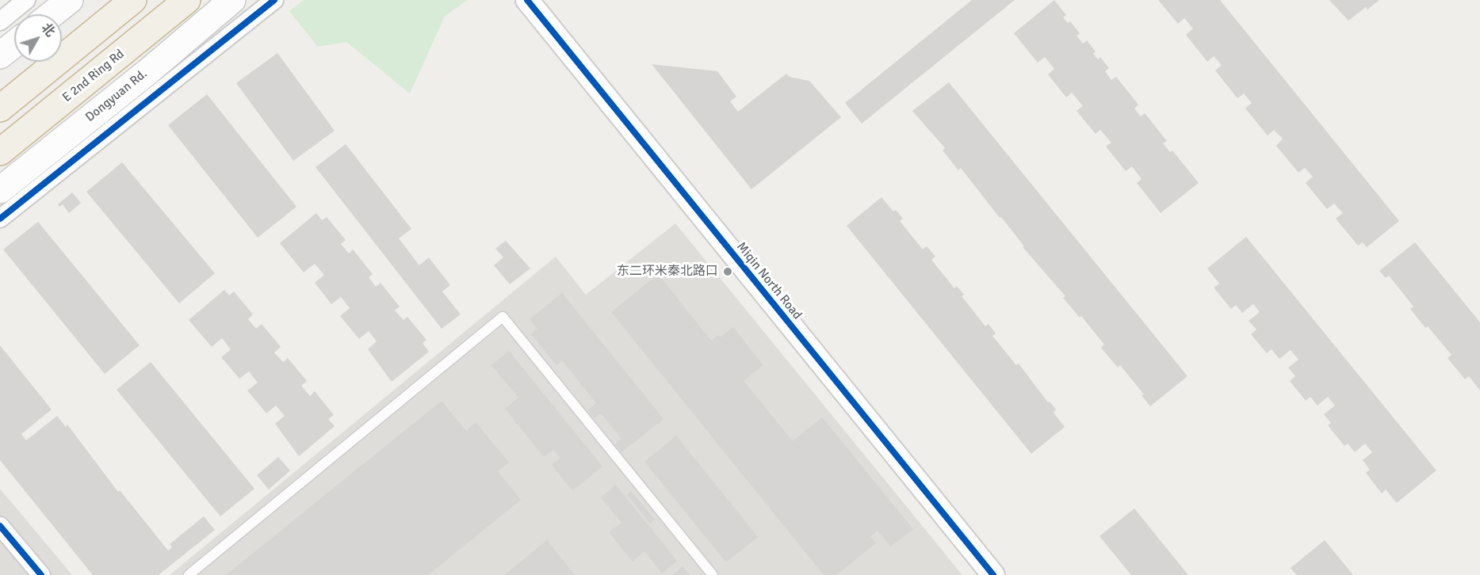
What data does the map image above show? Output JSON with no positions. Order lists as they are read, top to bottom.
{
  "streets": {
    "highway": ["E 2nd Ring Rd"],
    "main road": ["Dongyuan Rd."],
    "street": ["Miqin North Road"]
  },
  "places": ["东二环米秦北路口"],
  "north": "top right"
}
